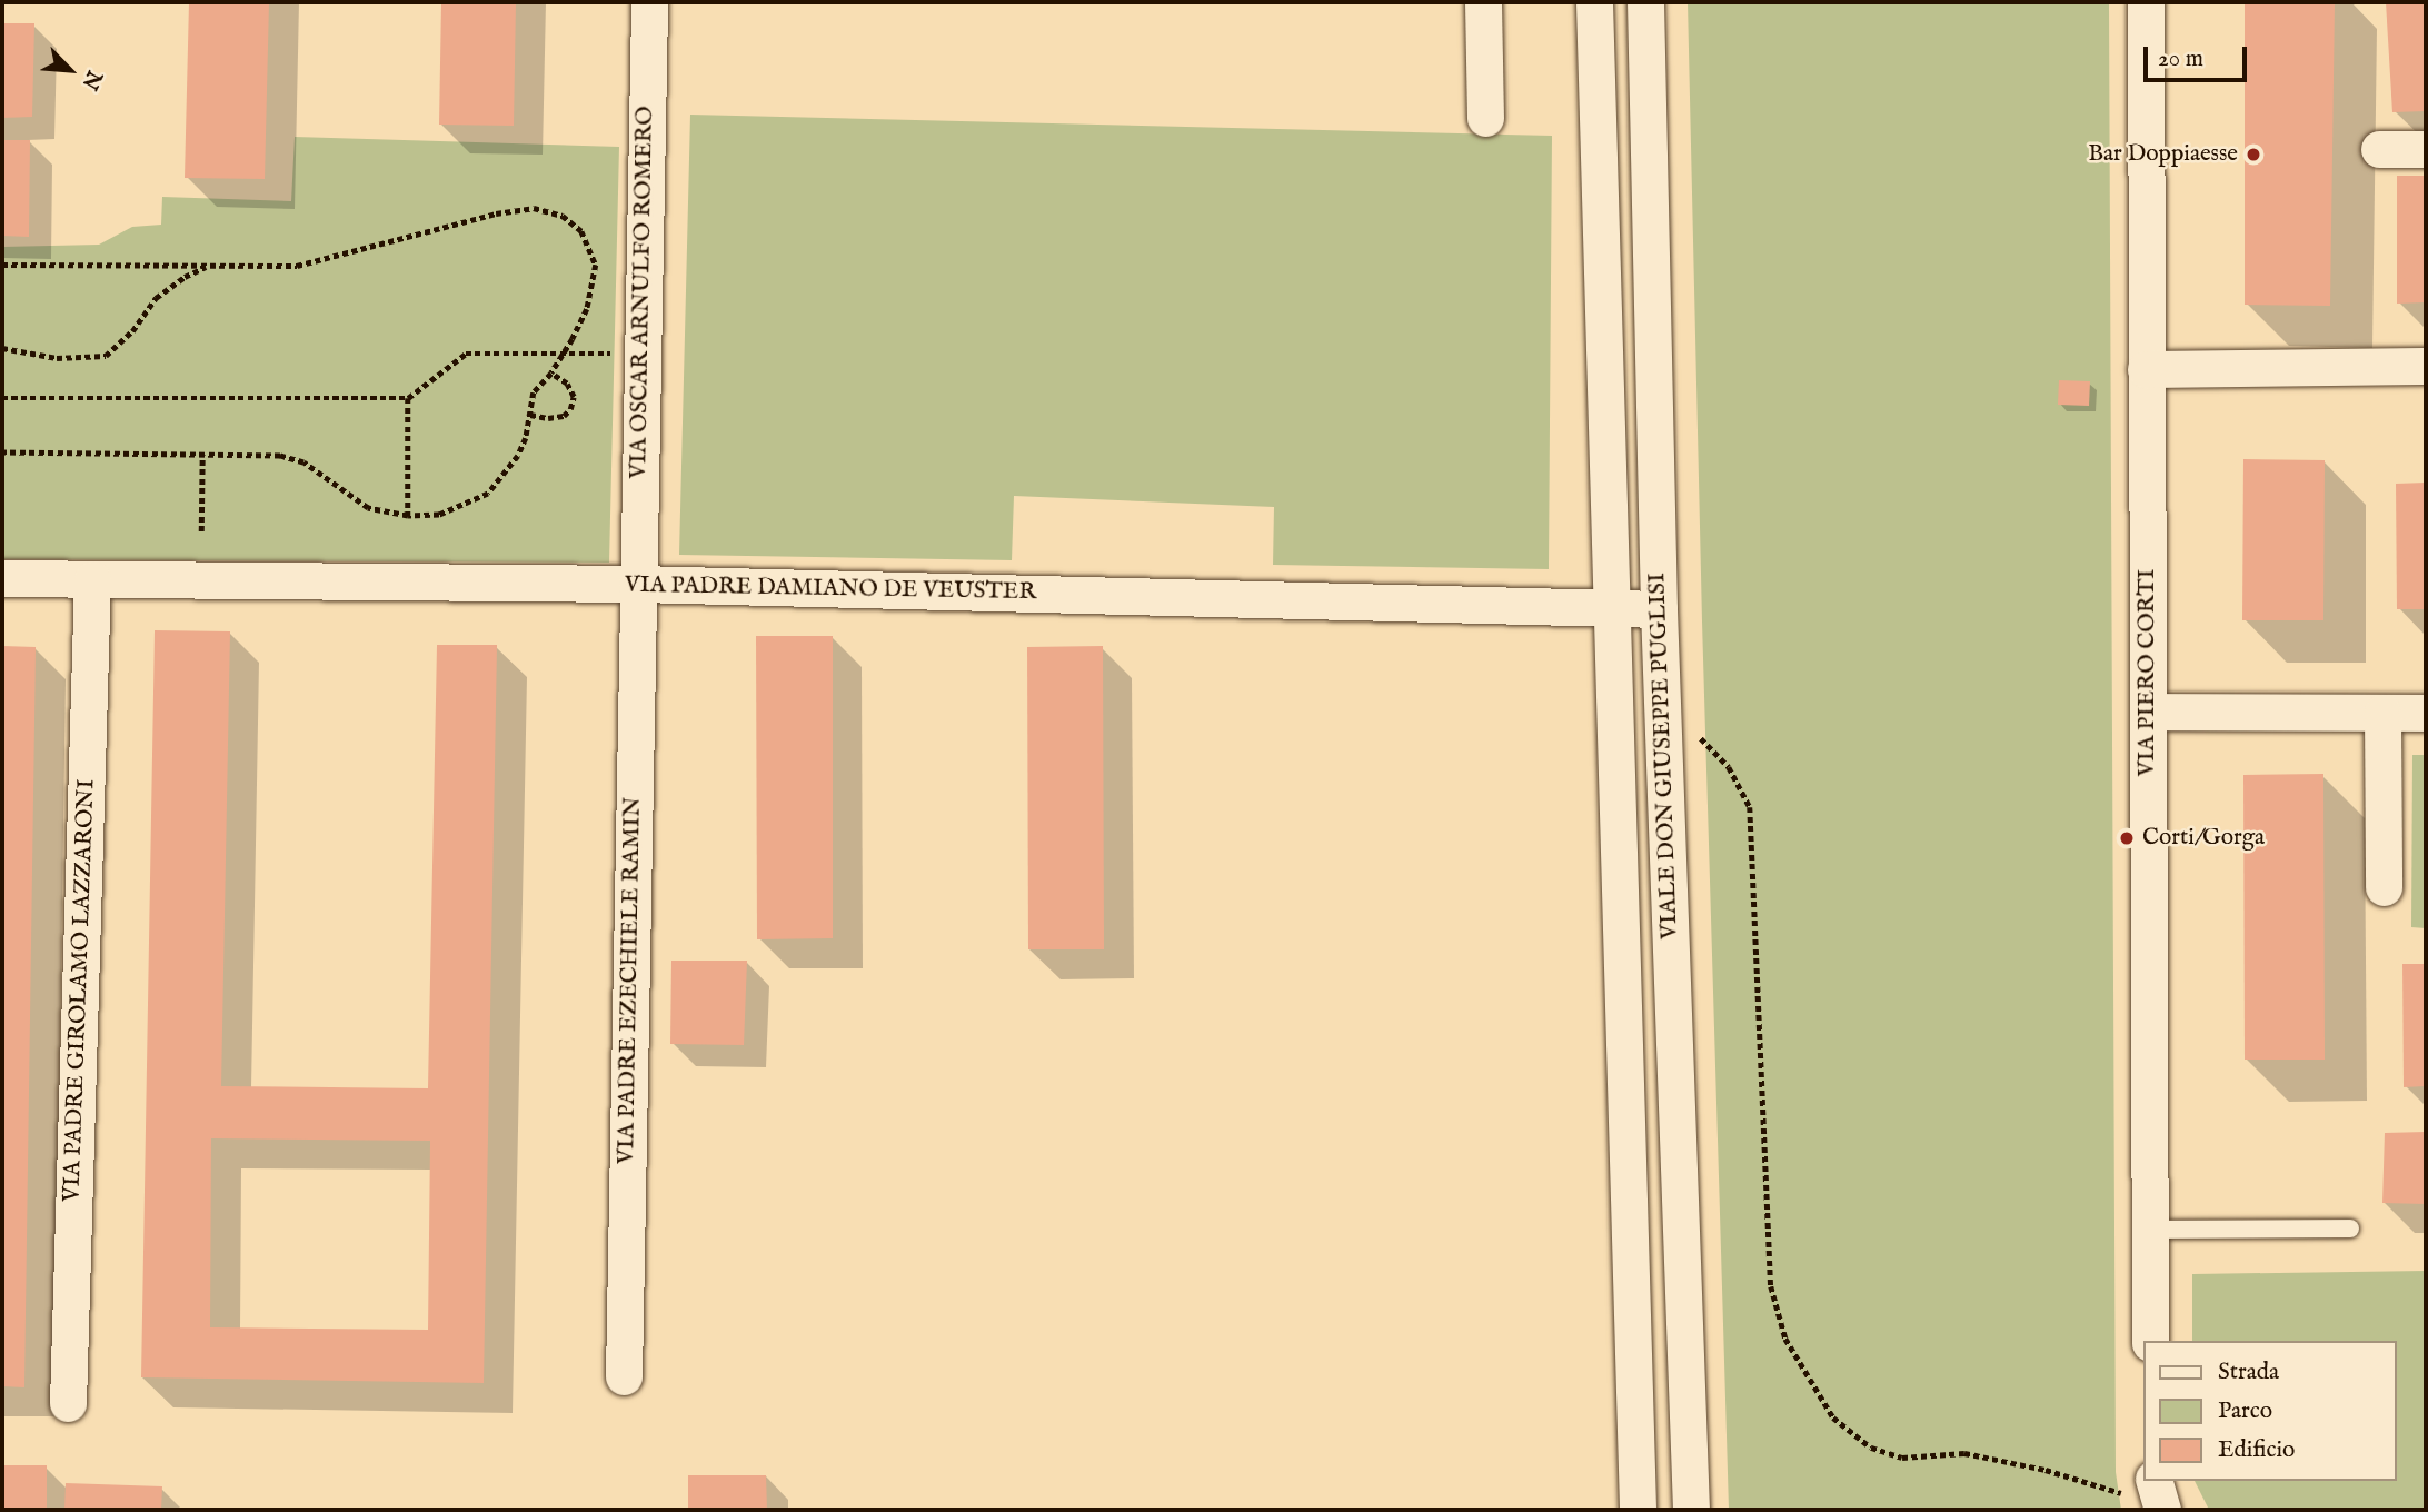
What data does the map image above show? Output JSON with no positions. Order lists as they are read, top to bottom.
{
  "streets": {
    "street": [
      "VIA OSCAR ARNULFO ROMERO",
      "VIA PADRE DAMIANO DE VEUSTER",
      "VIA PIERO CORTI",
      "VIALE DON GIUSEPPE PUGLISI",
      "VIA PADRE EZECHIELE RAMIN",
      "VIA PADRE GIROLAMO LAZZARONI"
    ]
  },
  "crossings": [
    ["VIA OSCAR ARNULFO ROMERO", "VIA PADRE DAMIANO DE VEUSTER"],
    ["VIA OSCAR ARNULFO ROMERO", "VIA PADRE EZECHIELE RAMIN"],
    ["VIA PADRE DAMIANO DE VEUSTER", "VIALE DON GIUSEPPE PUGLISI"],
    ["VIA PADRE DAMIANO DE VEUSTER", "VIA PADRE EZECHIELE RAMIN"],
    ["VIA PADRE DAMIANO DE VEUSTER", "VIA PADRE GIROLAMO LAZZARONI"]
  ],
  "places": ["Bar Doppiaesse", "Corti/Gorga"],
  "legend": ["Strada", "Parco", "Edificio"],
  "scale_bar": "20 m",
  "north": "bottom right"
}
